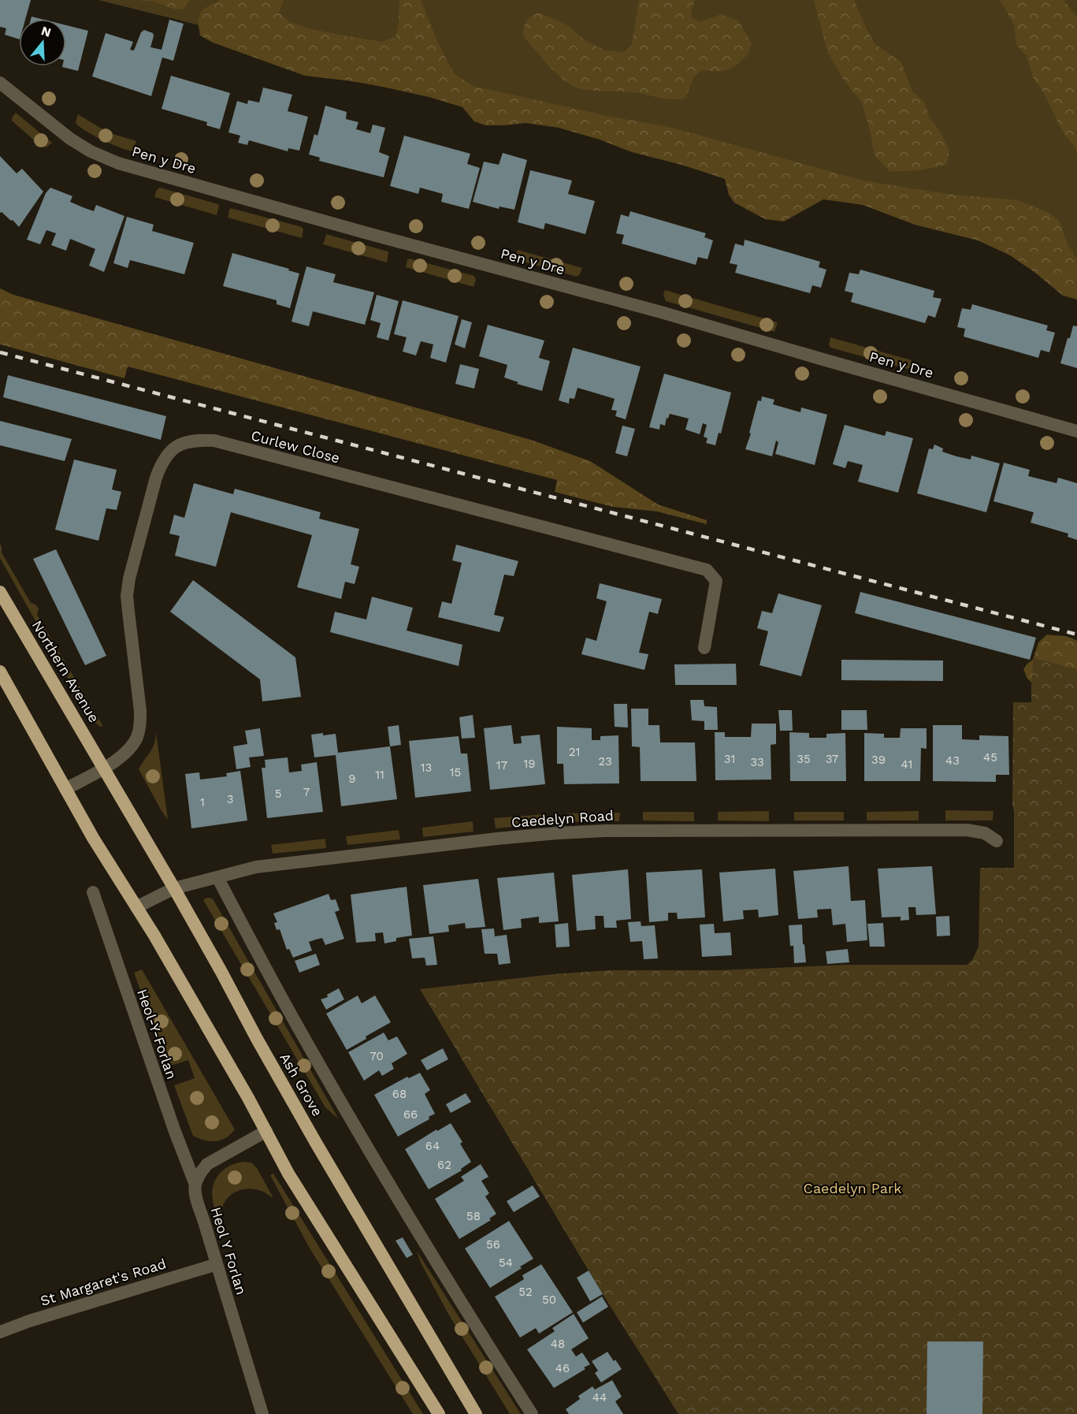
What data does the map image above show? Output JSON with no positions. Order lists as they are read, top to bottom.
{
  "streets": {
    "highway": ["Northern Avenue", "Ash Grove"],
    "street": [
      "Pen y Dre",
      "Curlew Close",
      "Caedelyn Road",
      "Heol-Y-Forlan",
      "Heol Y Forlan",
      "St Margaret's Road"
    ]
  },
  "crossings": [
    ["Curlew Close", "Northern Avenue"],
    ["Curlew Close", "Ash Grove"],
    ["Northern Avenue", "Ash Grove"],
    ["Caedelyn Road", "Ash Grove"],
    ["Heol-Y-Forlan", "Heol Y Forlan"],
    ["Heol Y Forlan", "St Margaret's Road"]
  ],
  "parks": ["Caedelyn Park"],
  "house_numbers": [
    "21",
    "45",
    "31",
    "35",
    "37",
    "39",
    "43",
    "23",
    "33",
    "19",
    "41",
    "17",
    "13",
    "15",
    "11",
    "9",
    "7",
    "5",
    "3",
    "1",
    "70",
    "68",
    "66",
    "64",
    "62",
    "58",
    "56",
    "54",
    "52",
    "50",
    "48",
    "46",
    "44"
  ],
  "north": "top"
}
